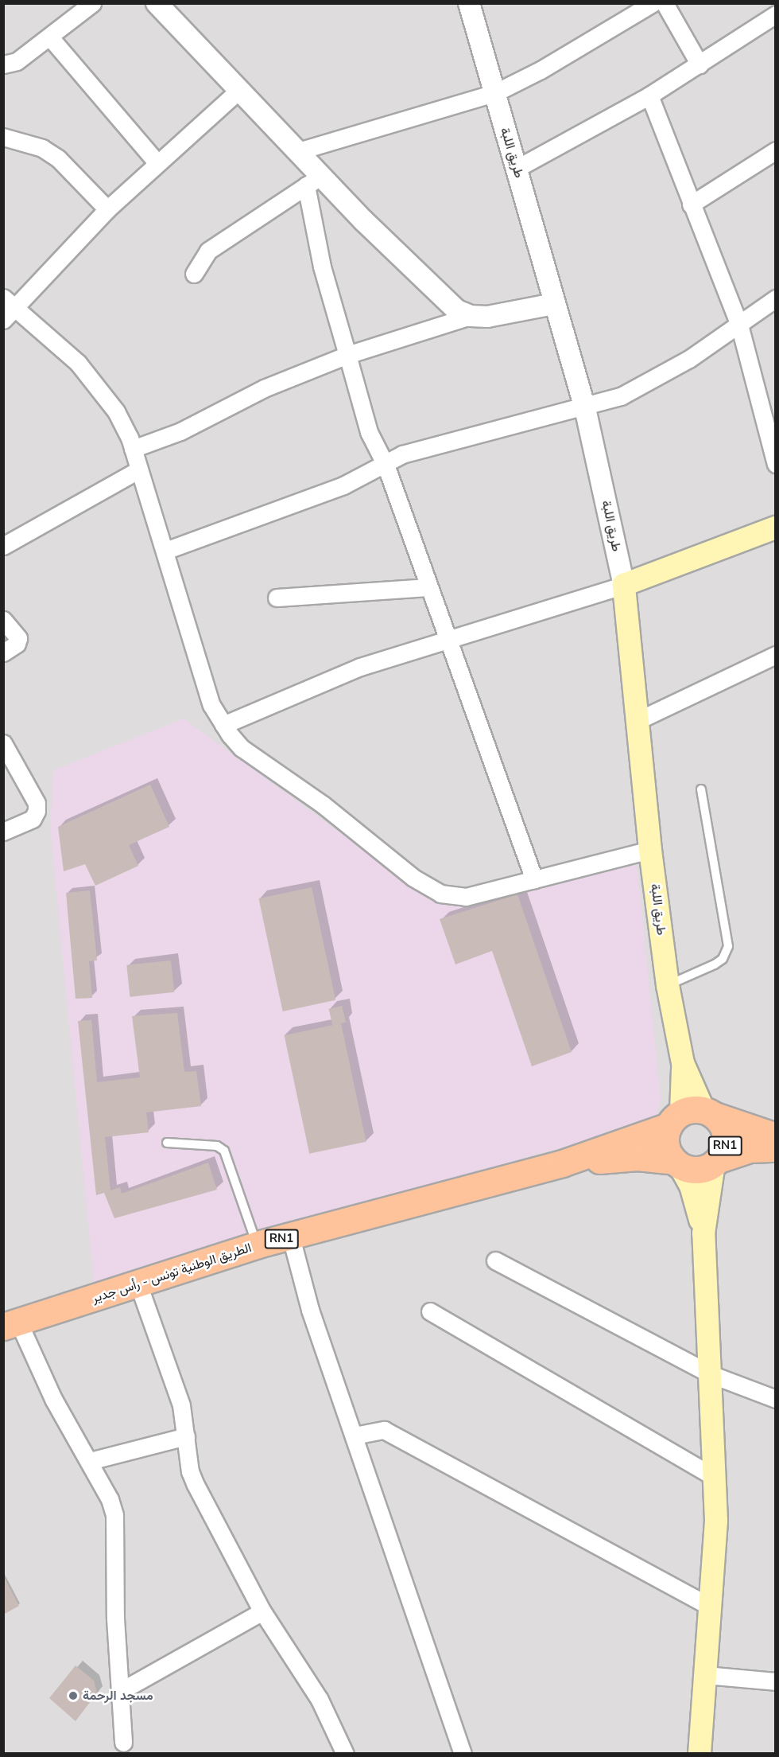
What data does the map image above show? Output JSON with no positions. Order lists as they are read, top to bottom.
{
  "streets": {
    "main road": ["طريق اللبة", "RN1", "الطريق الوطنية تونس - رأس جدير"]
  },
  "crossings": [
    ["طريق اللبة", "RN1"],
    ["طريق اللبة", "الطريق الوطنية تونس - رأس جدير"],
    ["RN1", "الطريق الوطنية تونس - رأس جدير"]
  ],
  "places": ["مسجد الرحمة"]
}
